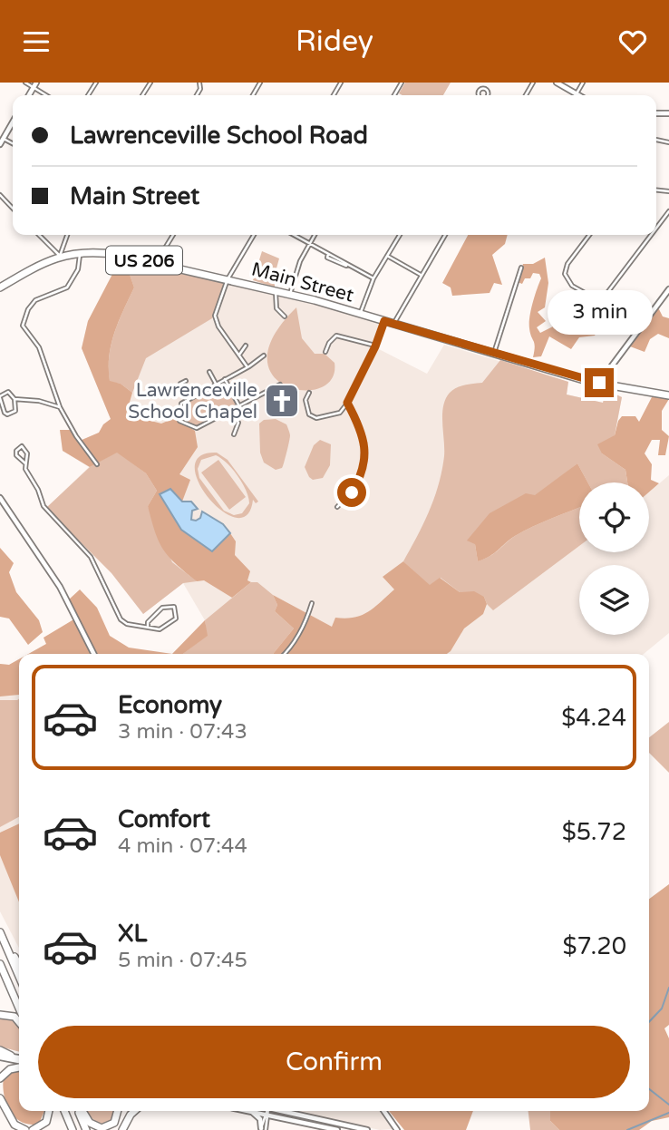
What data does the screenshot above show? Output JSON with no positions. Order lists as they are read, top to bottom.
{
  "streets": {
    "highway": ["US 206", "Main Street"]
  },
  "crossings": [
    ["US 206", "Main Street"]
  ],
  "places": {
    "church": ["Lawrenceville School Chapel"]
  },
  "page": {
    "header": "Ridey",
    "banner": ["Lawrenceville School Road", "Main Street"],
    "bubble": "3 min",
    "list": [
      {
        "name": "Economy",
        "note": "3 min · 07:43",
        "value": "$4.24"
      },
      {
        "name": "Comfort",
        "note": "4 min · 07:44",
        "value": "$5.72"
      },
      {
        "name": "XL",
        "note": "5 min · 07:45",
        "value": "$7.20"
      }
    ],
    "buttons": "Confirm"
  }
}
